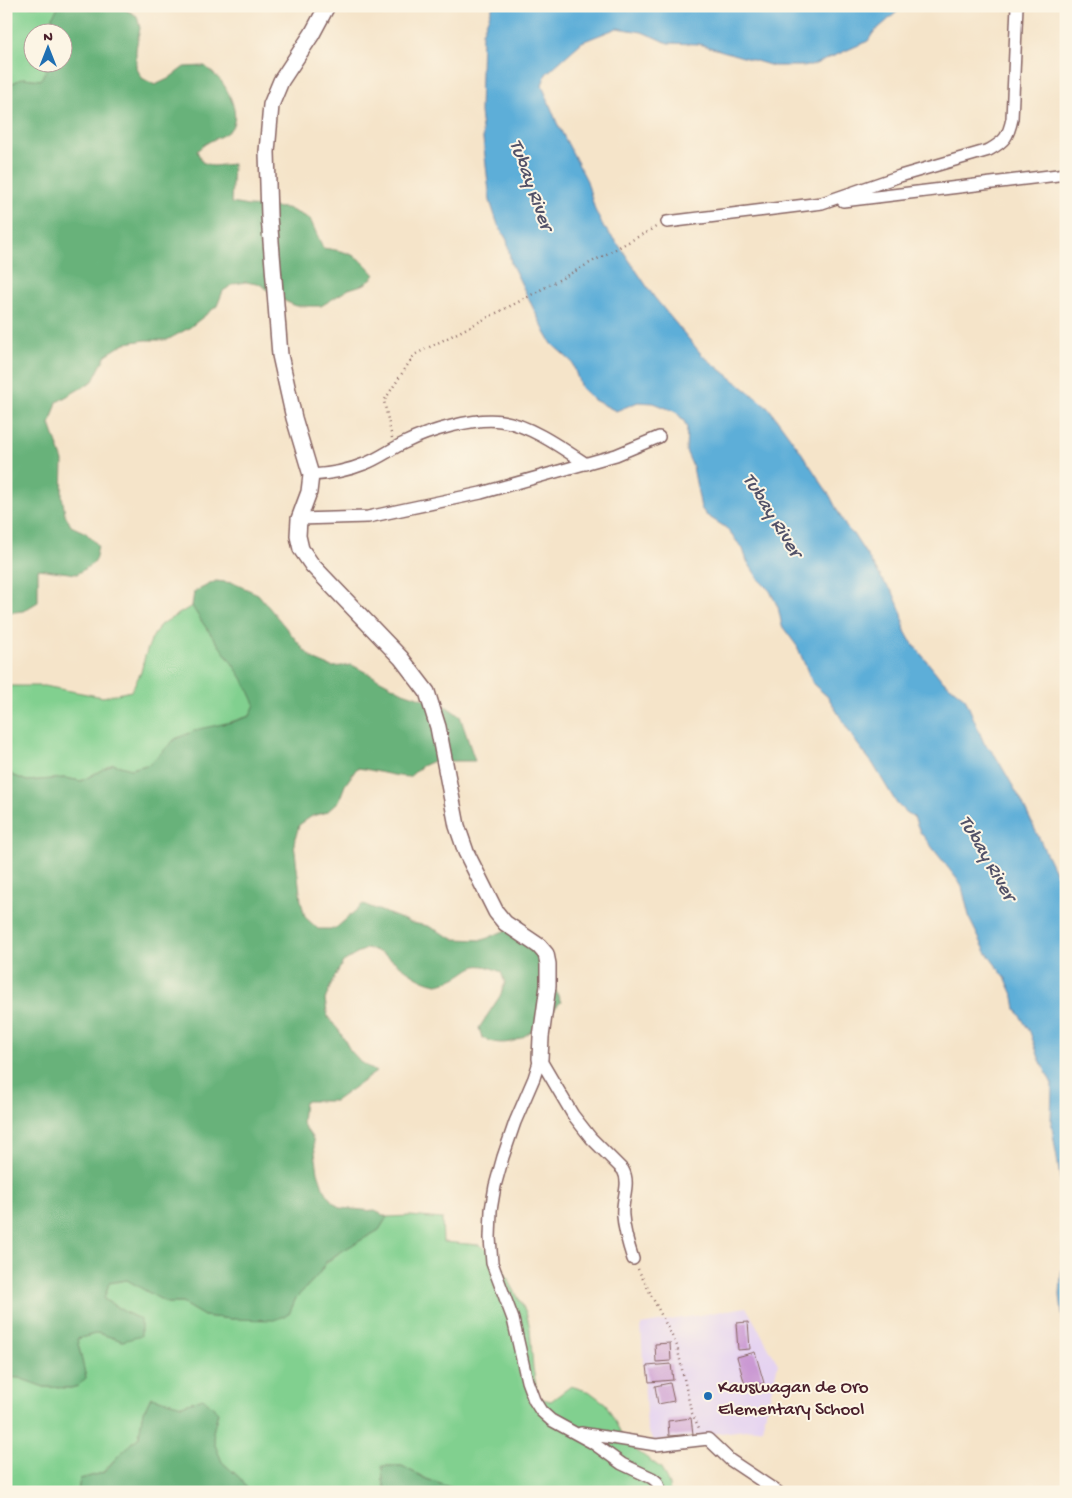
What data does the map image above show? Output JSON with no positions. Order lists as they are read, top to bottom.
{
  "water": ["Tubay River"],
  "places": ["Kauswagan de Oro Elementary School"],
  "north": "top"
}
